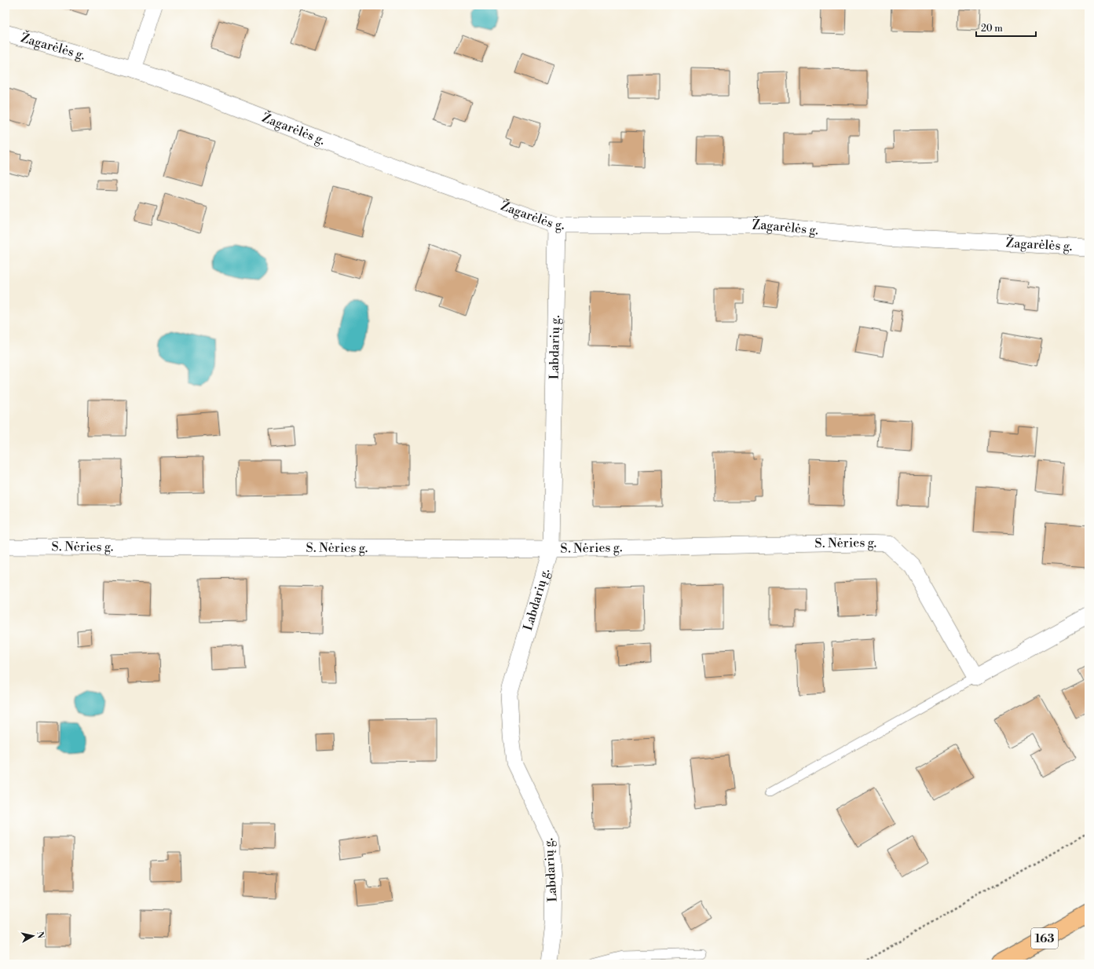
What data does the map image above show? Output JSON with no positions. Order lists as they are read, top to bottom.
{
  "streets": {
    "main road": ["163"],
    "street": ["Žagarėlės g.", "Labdarių g.", "S. Nėries g."]
  },
  "crossings": [
    ["Žagarėlės g.", "Labdarių g."],
    ["Labdarių g.", "S. Nėries g."]
  ],
  "scale_bar": "20 m",
  "north": "right"
}
